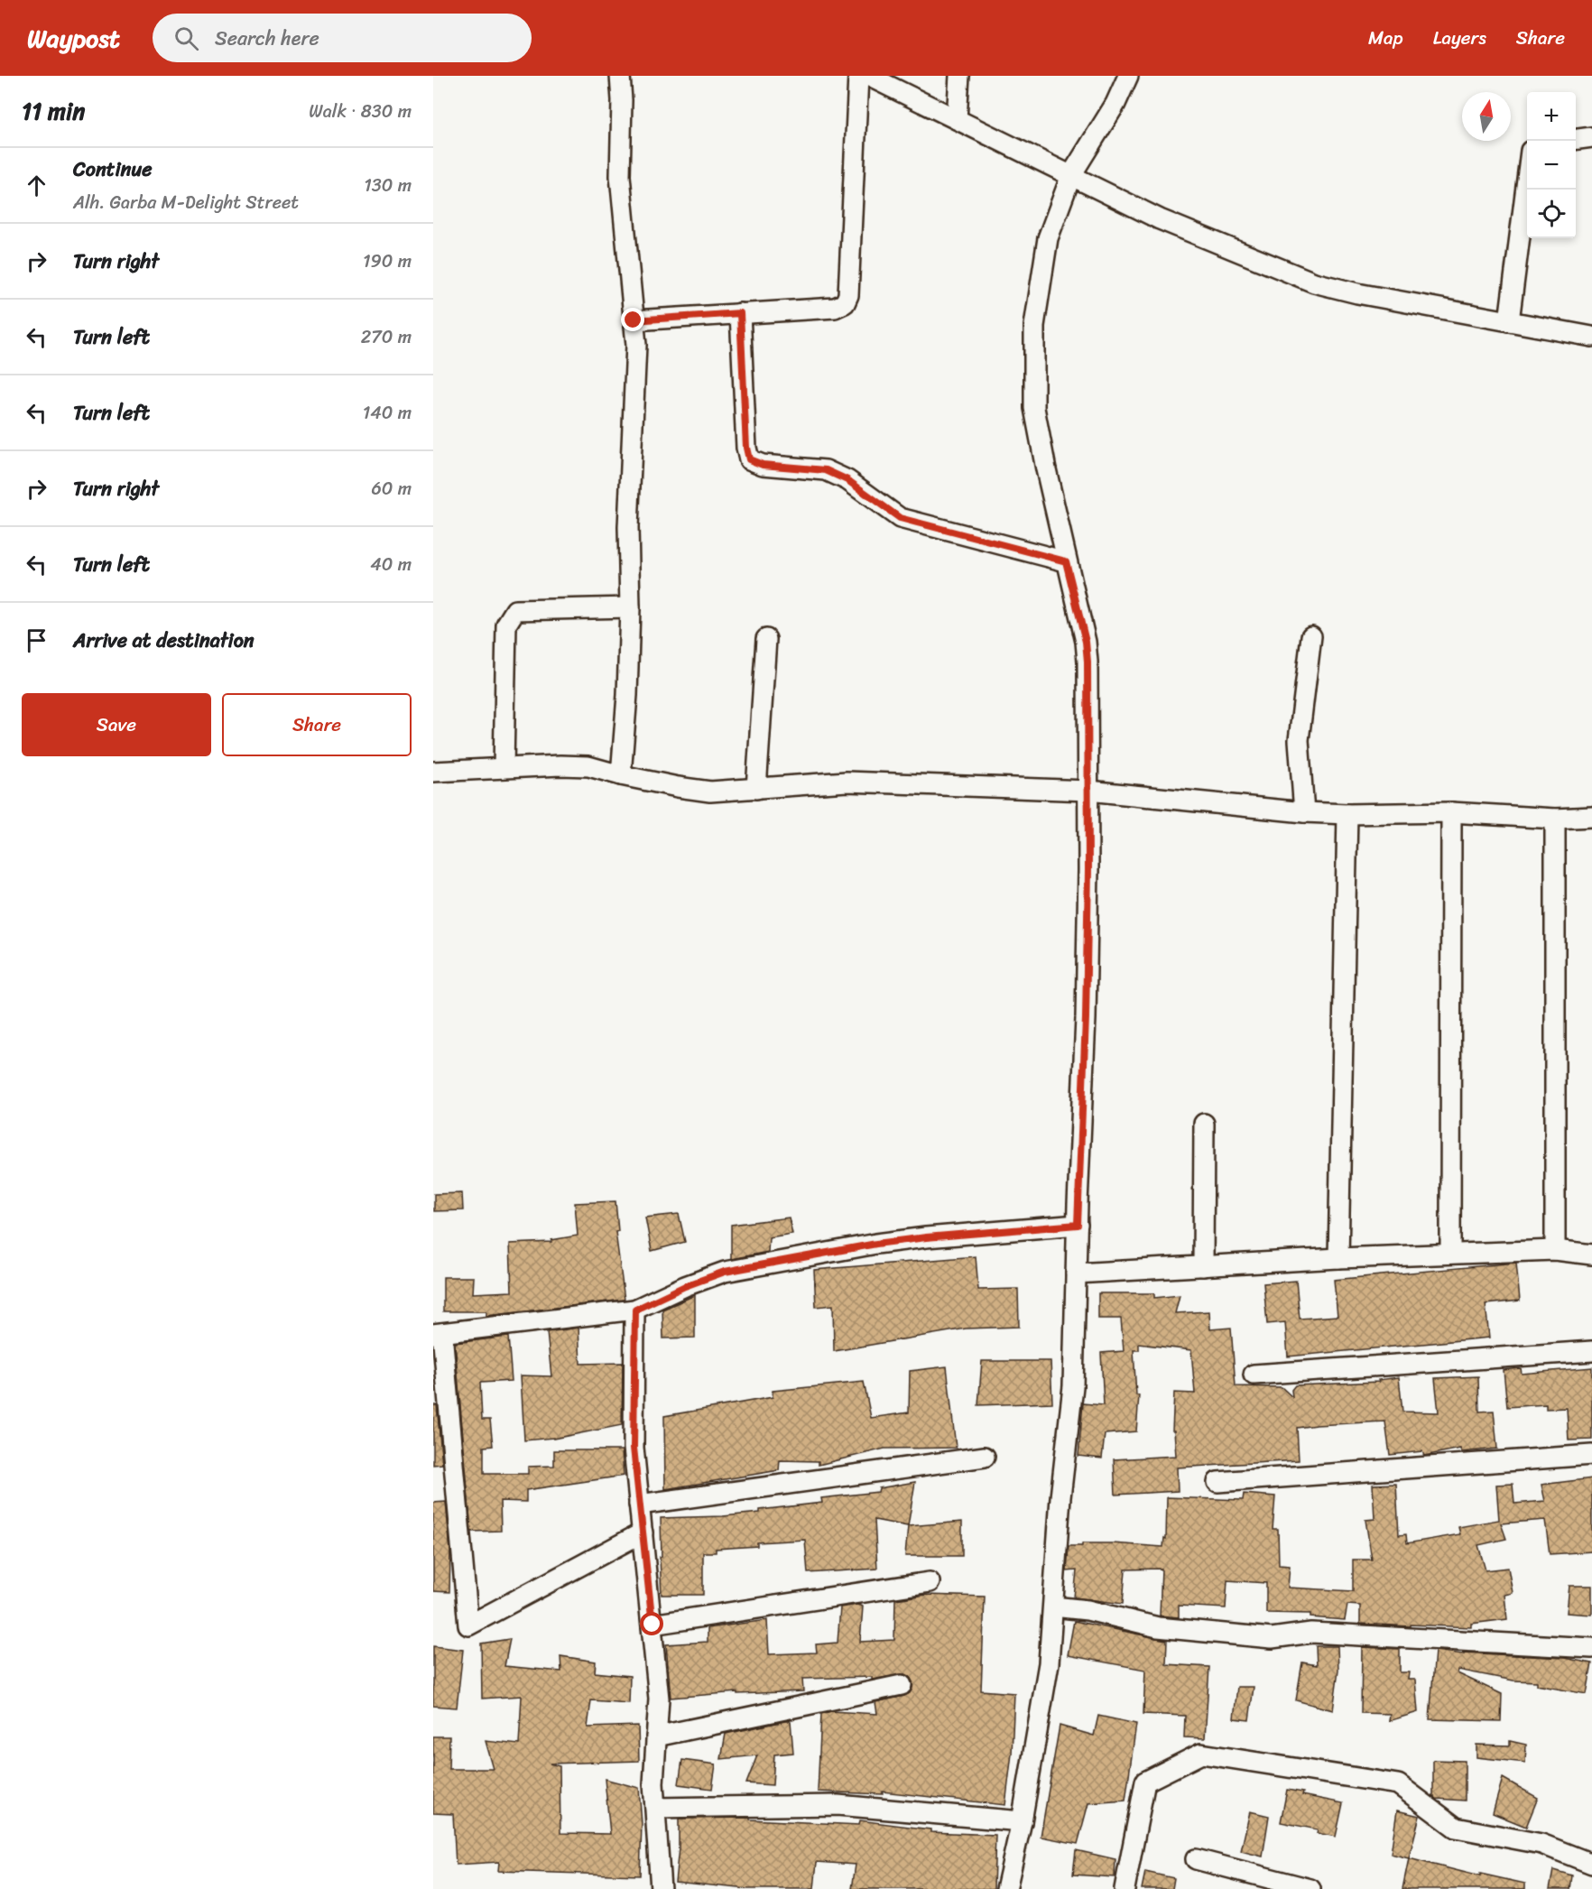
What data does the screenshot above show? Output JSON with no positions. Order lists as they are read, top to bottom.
{
  "north": "top",
  "page": {
    "header": "Waypost",
    "search": "Search here",
    "nav": ["Map", "Layers", "Share"],
    "heading": ["11 min", "Walk · 830 m"],
    "map_buttons": ["+", "−"],
    "list": [
      ["Continue", "Alh. Garba M-Delight Street", "130 m"],
      ["Turn right", "190 m"],
      ["Turn left", "270 m"],
      ["Turn left", "140 m"],
      ["Turn right", "60 m"],
      ["Turn left", "40 m"],
      "Arrive at destination"
    ],
    "buttons": ["Save", "Share"]
  }
}
